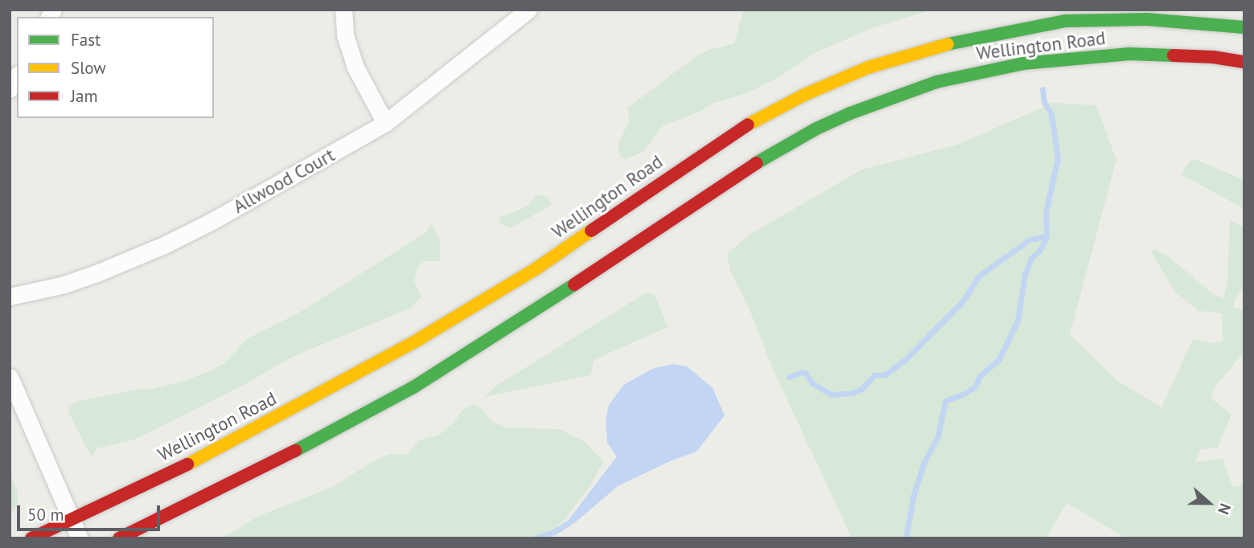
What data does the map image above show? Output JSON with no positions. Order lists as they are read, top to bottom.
{
  "streets": {
    "main road": ["Wellington Road"],
    "street": ["Allwood Court"]
  },
  "legend": ["Fast", "Slow", "Jam"],
  "scale_bar": "50 m",
  "north": "right"
}
